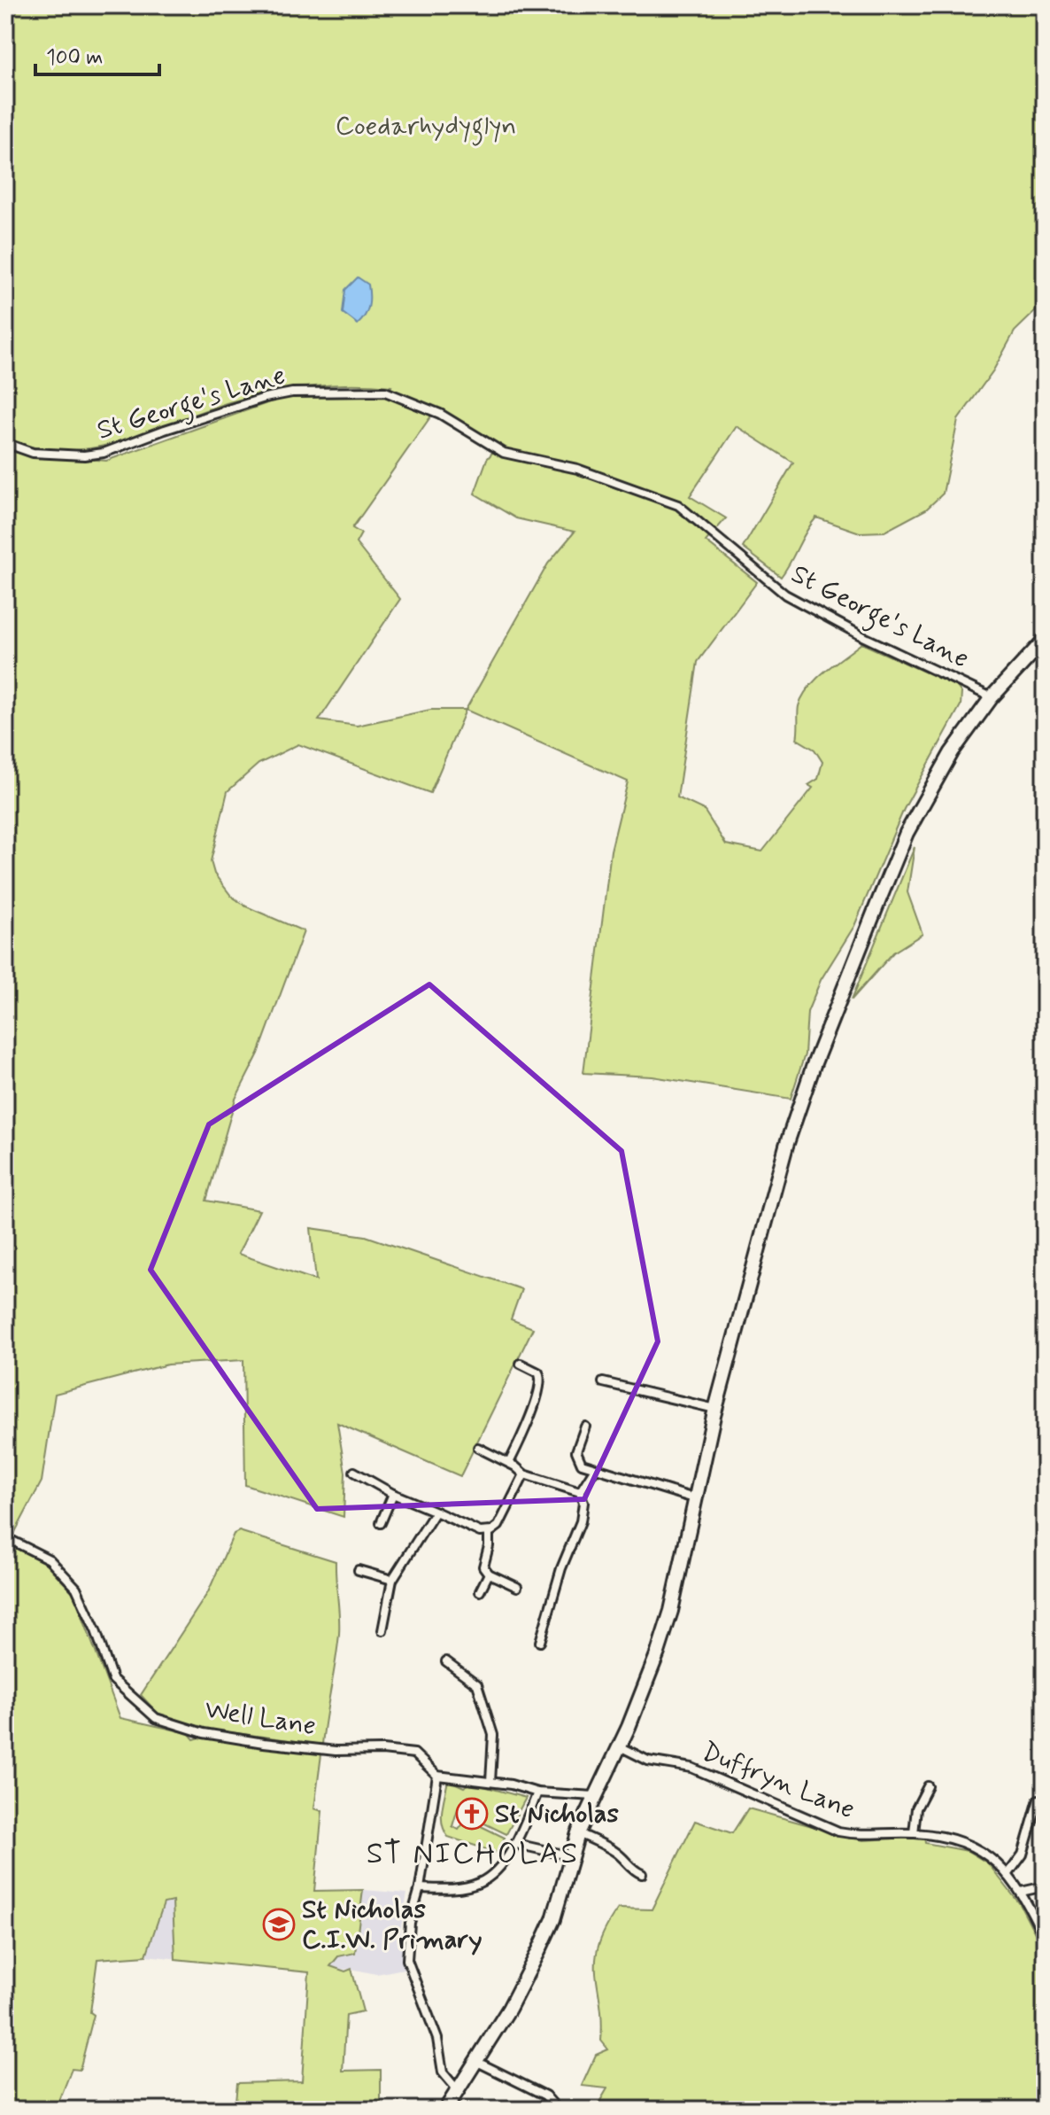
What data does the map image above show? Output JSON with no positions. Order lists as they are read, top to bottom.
{
  "streets": {
    "street": ["St George's Lane", "Well Lane", "Duffryn Lane"]
  },
  "districts": ["ST NICHOLAS"],
  "parks": ["Coedarhydyglyn"],
  "places": {
    "church": ["St Nicholas"],
    "school or university": ["St Nicholas C.I.W. Primary"]
  },
  "scale_bar": "100 m"
}
